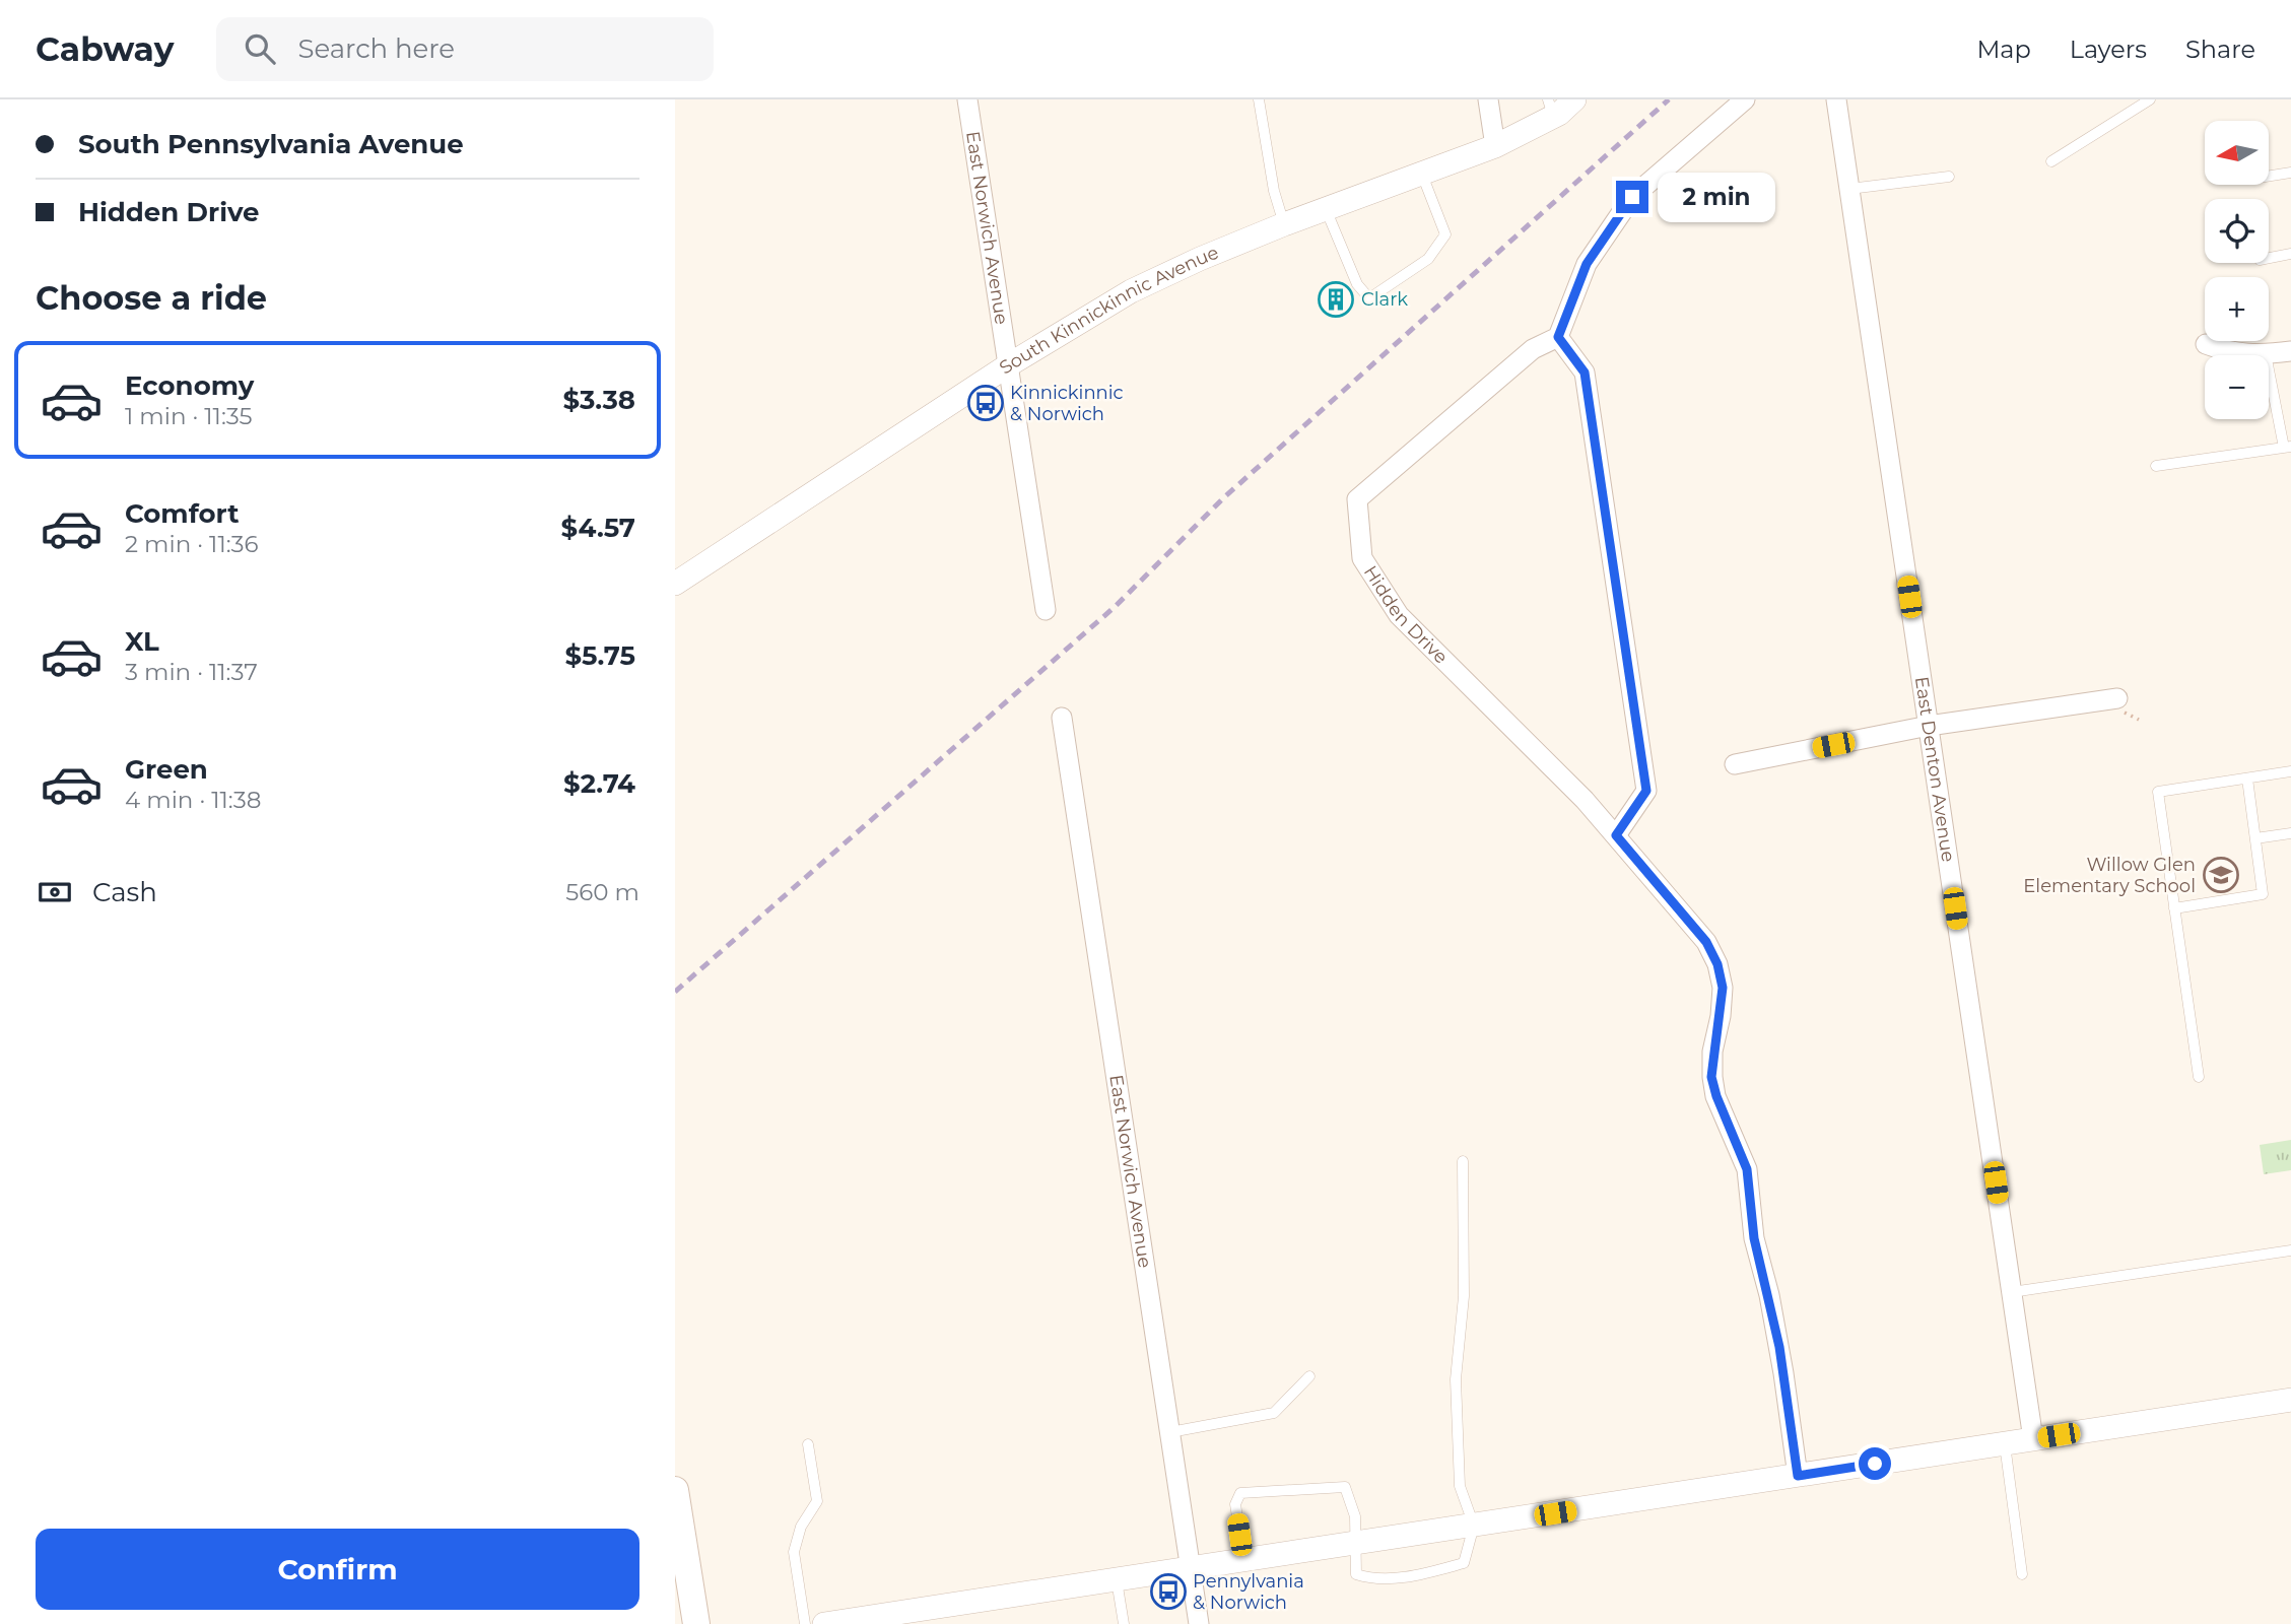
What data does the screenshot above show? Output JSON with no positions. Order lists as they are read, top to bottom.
{
  "streets": {
    "street": [
      "East Norwich Avenue",
      "South Kinnickinnic Avenue",
      "Hidden Drive",
      "East Denton Avenue"
    ]
  },
  "crossings": [
    ["East Norwich Avenue", "South Kinnickinnic Avenue"]
  ],
  "places": {
    "building": ["Clark"],
    "bus stop": ["Kinnickinnic & Norwich", "Pennylvania & Norwich"],
    "school or university": ["Willow Glen Elementary School"]
  },
  "north": "left",
  "page": {
    "header": "Cabway",
    "search": "Search here",
    "nav": ["Map", "Layers", "Share"],
    "banner": ["South Pennsylvania Avenue", "Hidden Drive"],
    "map_buttons": ["+", "−"],
    "bubble": "2 min",
    "heading": "Choose a ride",
    "list": [
      {
        "name": "Economy",
        "note": "1 min · 11:35",
        "value": "$3.38"
      },
      {
        "name": "Comfort",
        "note": "2 min · 11:36",
        "value": "$4.57"
      },
      {
        "name": "XL",
        "note": "3 min · 11:37",
        "value": "$5.75"
      },
      {
        "name": "Green",
        "note": "4 min · 11:38",
        "value": "$2.74"
      }
    ],
    "pay": ["Cash", "560 m"],
    "buttons": "Confirm"
  }
}
